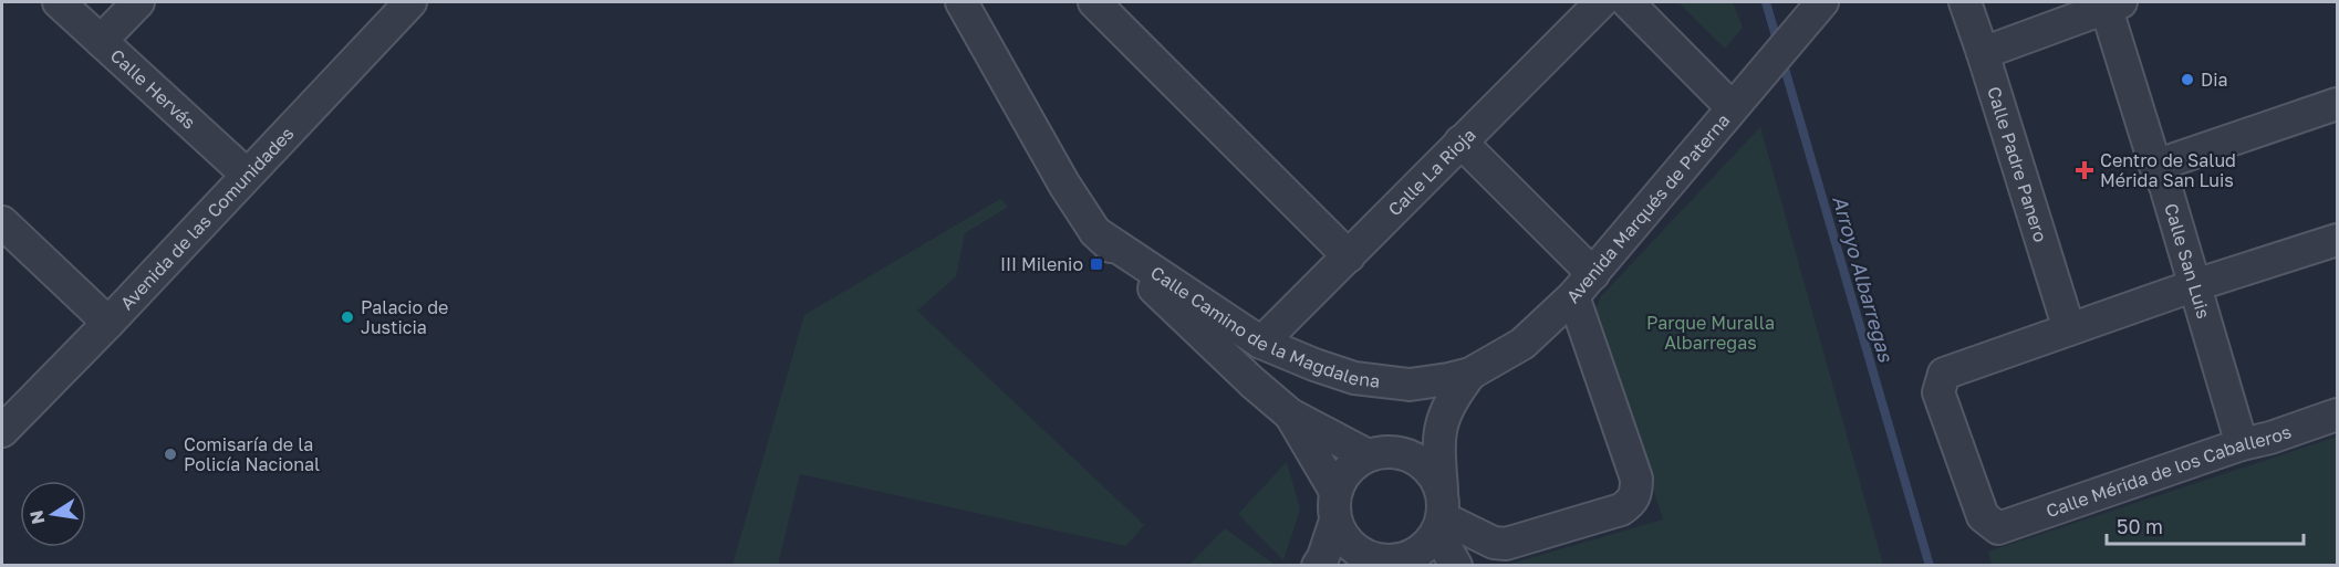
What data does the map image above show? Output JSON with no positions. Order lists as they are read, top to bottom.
{
  "streets": {
    "street": [
      "Calle Hervás",
      "Calle Padre Panero",
      "Calle La Rioja",
      "Avenida Marqués de Paterna",
      "Avenida de las Comunidades",
      "Calle San Luis",
      "Calle Camino de la Magdalena",
      "Calle Mérida de los Caballeros"
    ]
  },
  "crossings": [
    ["Calle Hervás", "Avenida de las Comunidades"],
    ["Calle Padre Panero", "Calle Mérida de los Caballeros"],
    ["Calle La Rioja", "Calle Camino de la Magdalena"],
    ["Avenida Marqués de Paterna", "Calle Camino de la Magdalena"],
    ["Calle San Luis", "Calle Mérida de los Caballeros"]
  ],
  "water": ["Arroyo Albarregas"],
  "parks": ["Parque Muralla Albarregas"],
  "places": {
    "other": ["Dia", "Palacio de Justicia", "Comisaría de la Policía Nacional"],
    "health": ["Centro de Salud Mérida San Luis"],
    "transit": ["III Milenio"]
  },
  "scale_bar": "50 m",
  "north": "left"
}
